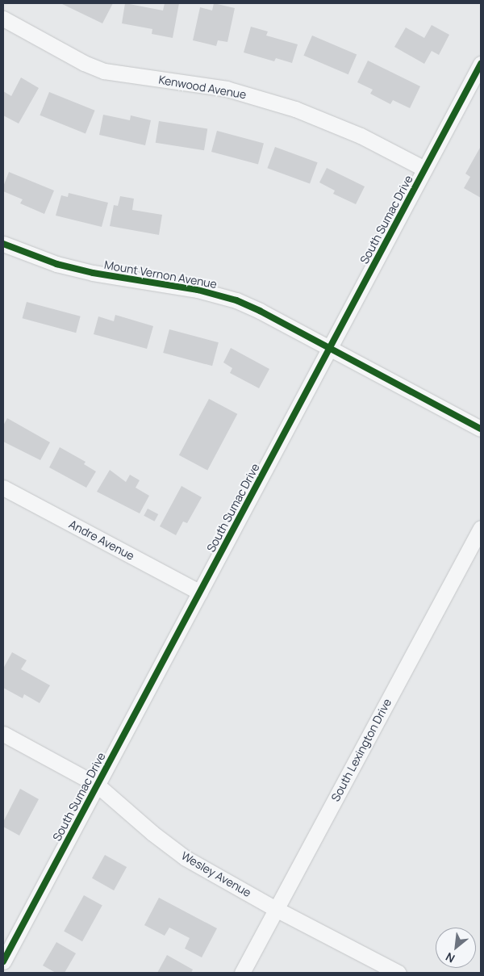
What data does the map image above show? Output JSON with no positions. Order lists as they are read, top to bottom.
{
  "streets": {
    "street": [
      "Kenwood Avenue",
      "South Sumac Drive",
      "Mount Vernon Avenue",
      "Andre Avenue",
      "South Lexington Drive",
      "Wesley Avenue"
    ]
  },
  "crossings": [
    ["Kenwood Avenue", "South Sumac Drive"],
    ["South Sumac Drive", "Mount Vernon Avenue"],
    ["South Sumac Drive", "Andre Avenue"],
    ["South Sumac Drive", "Wesley Avenue"],
    ["South Lexington Drive", "Wesley Avenue"]
  ],
  "north": "bottom left"
}
